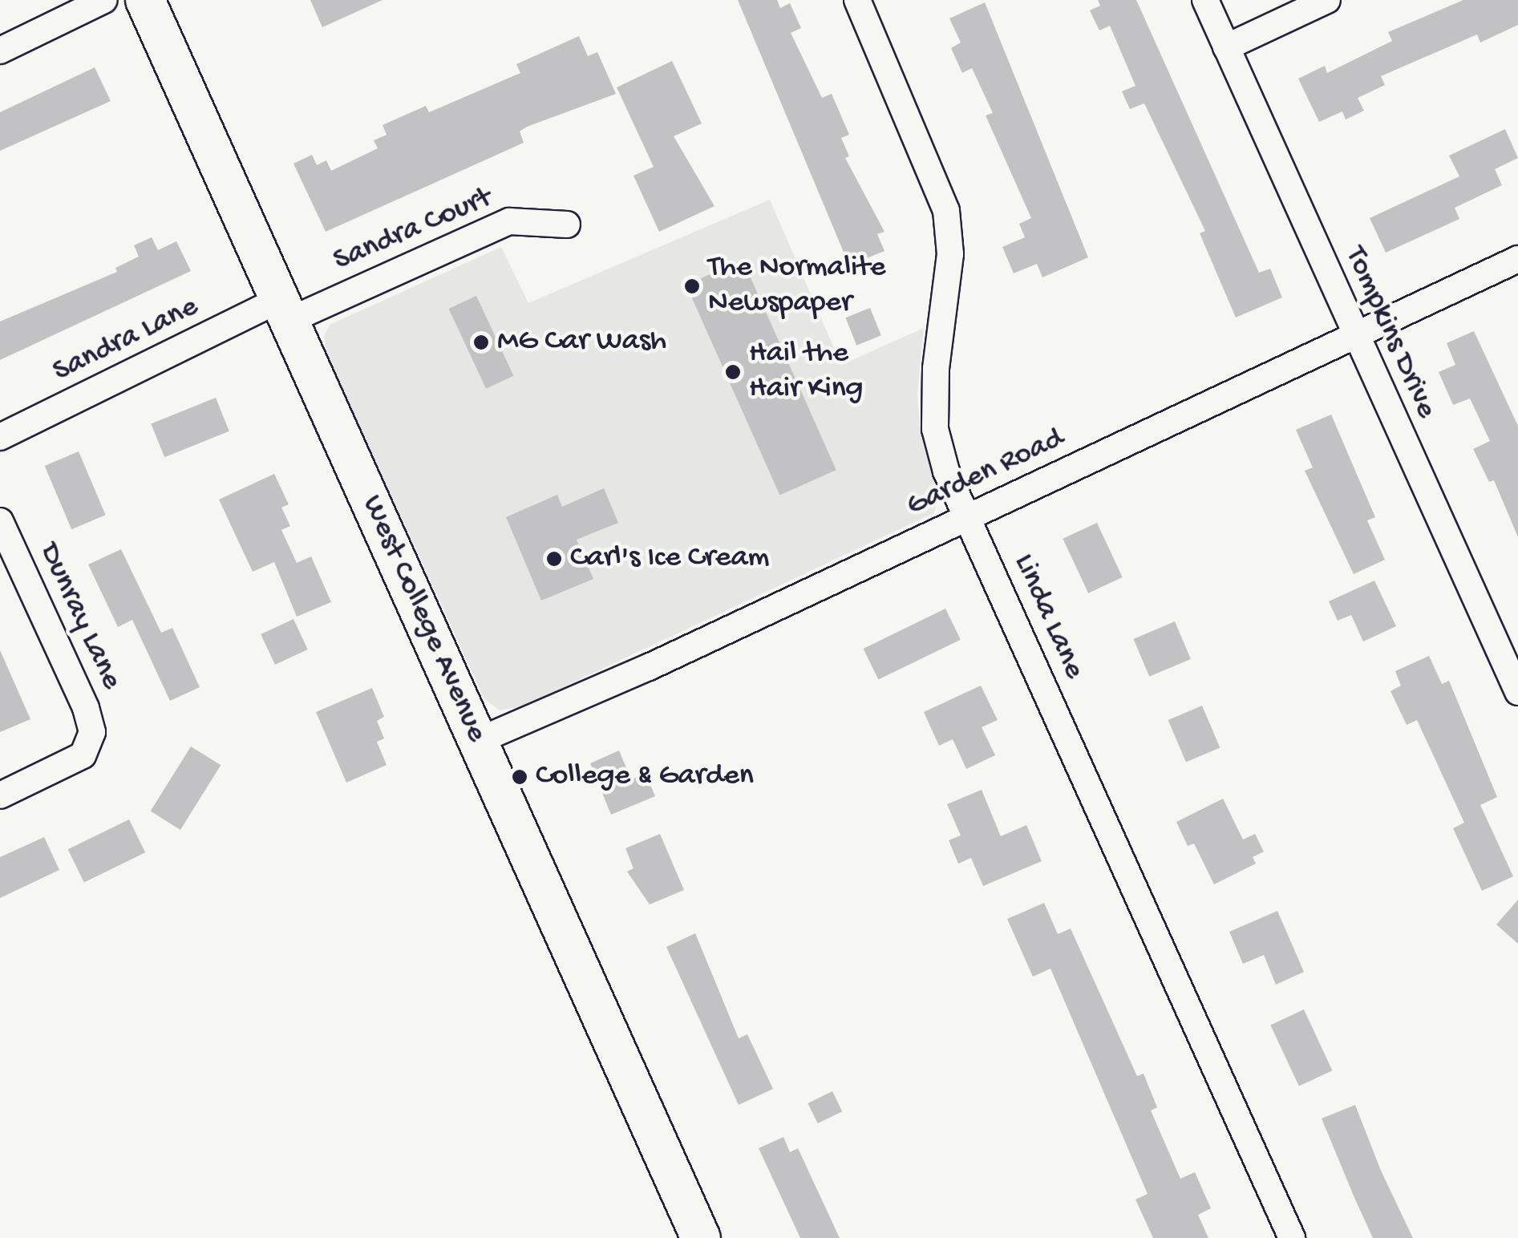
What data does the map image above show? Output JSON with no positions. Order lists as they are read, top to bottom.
{
  "streets": {
    "main road": ["West College Avenue"],
    "street": [
      "Sandra Court",
      "Tompkins Drive",
      "Sandra Lane",
      "Garden Road",
      "Dunray Lane",
      "Linda Lane"
    ]
  },
  "crossings": [
    ["Sandra Court", "Sandra Lane"],
    ["Sandra Court", "West College Avenue"],
    ["Tompkins Drive", "Garden Road"],
    ["Sandra Lane", "West College Avenue"],
    ["Garden Road", "Linda Lane"],
    ["Garden Road", "West College Avenue"]
  ],
  "places": [
    "The Normalite Newspaper",
    "MG Car Wash",
    "Hail the Hair King",
    "Carl's Ice Cream",
    "College & Garden"
  ]
}
